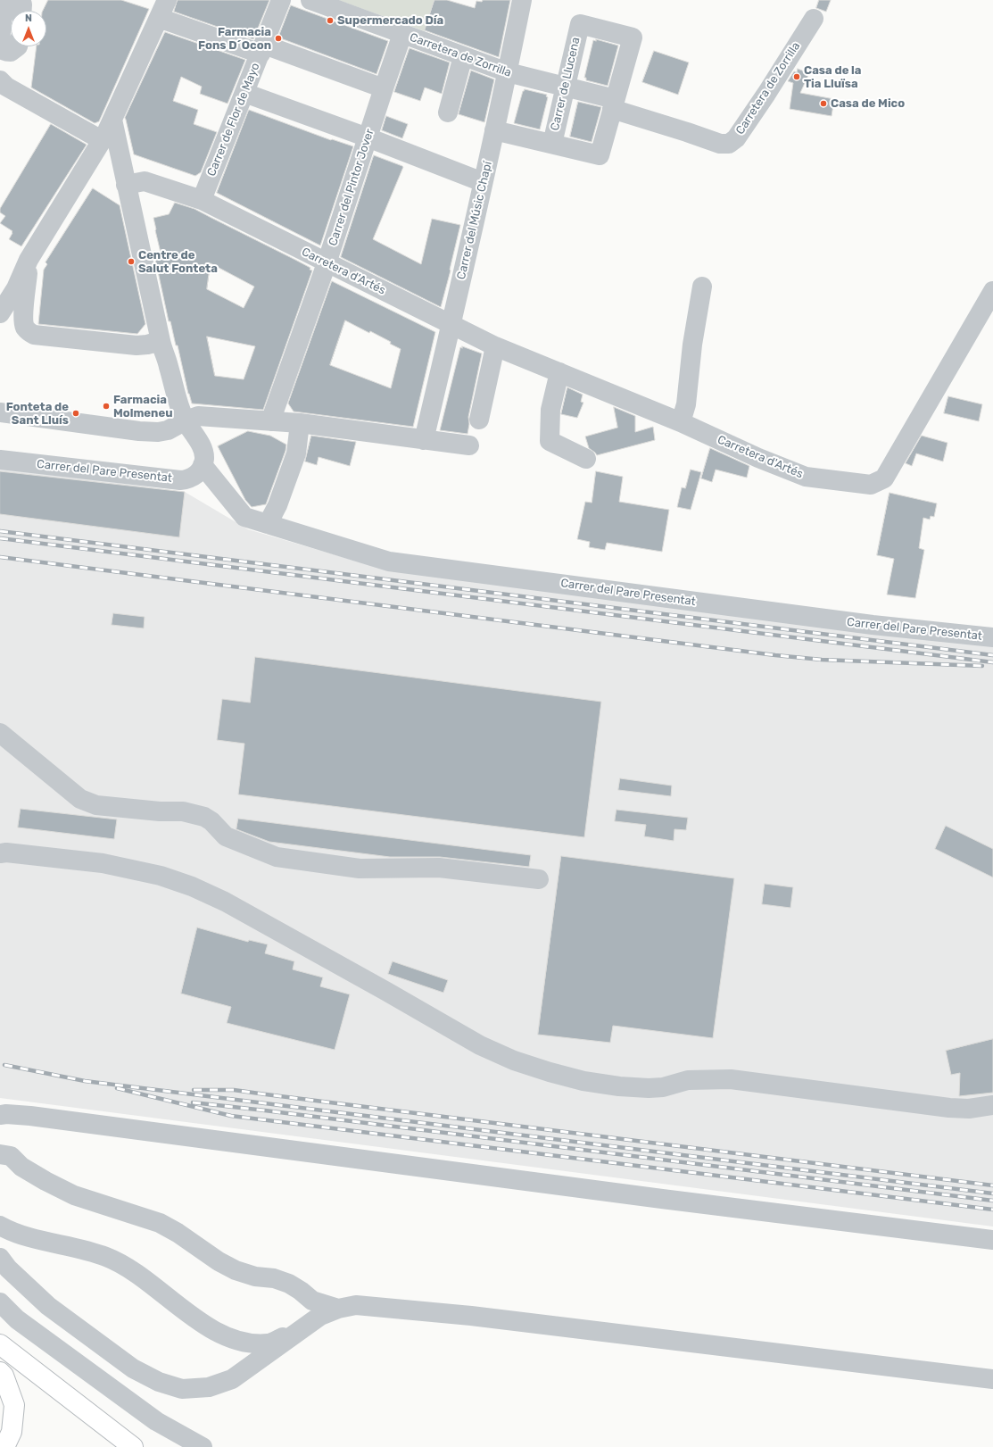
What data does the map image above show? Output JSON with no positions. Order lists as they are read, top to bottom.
{
  "streets": {
    "street": [
      "Carretera de Zorrilla",
      "Carrer de Llucena",
      "Carrer de Flor de Mayo",
      "Carrer del Pintor Jover",
      "Carrer del Músic Chapí",
      "Carretera d'Artés",
      "Carrer del Pare Presentat"
    ]
  },
  "crossings": [
    ["Carretera de Zorrilla", "Carrer de Llucena"],
    ["Carretera de Zorrilla", "Carrer del Pintor Jover"],
    ["Carretera de Zorrilla", "Carrer del Músic Chapí"],
    ["Carrer de Flor de Mayo", "Carretera d'Artés"],
    ["Carrer del Pintor Jover", "Carretera d'Artés"],
    ["Carrer del Músic Chapí", "Carretera d'Artés"]
  ],
  "places": [
    "Supermercado Día",
    "Farmacia Fons D´Ocon",
    "Casa de la Tia Lluïsa",
    "Casa de Mico",
    "Centre de Salut Fonteta",
    "Farmacia Molmeneu",
    "Fonteta de Sant Lluís"
  ],
  "north": "top"
}
